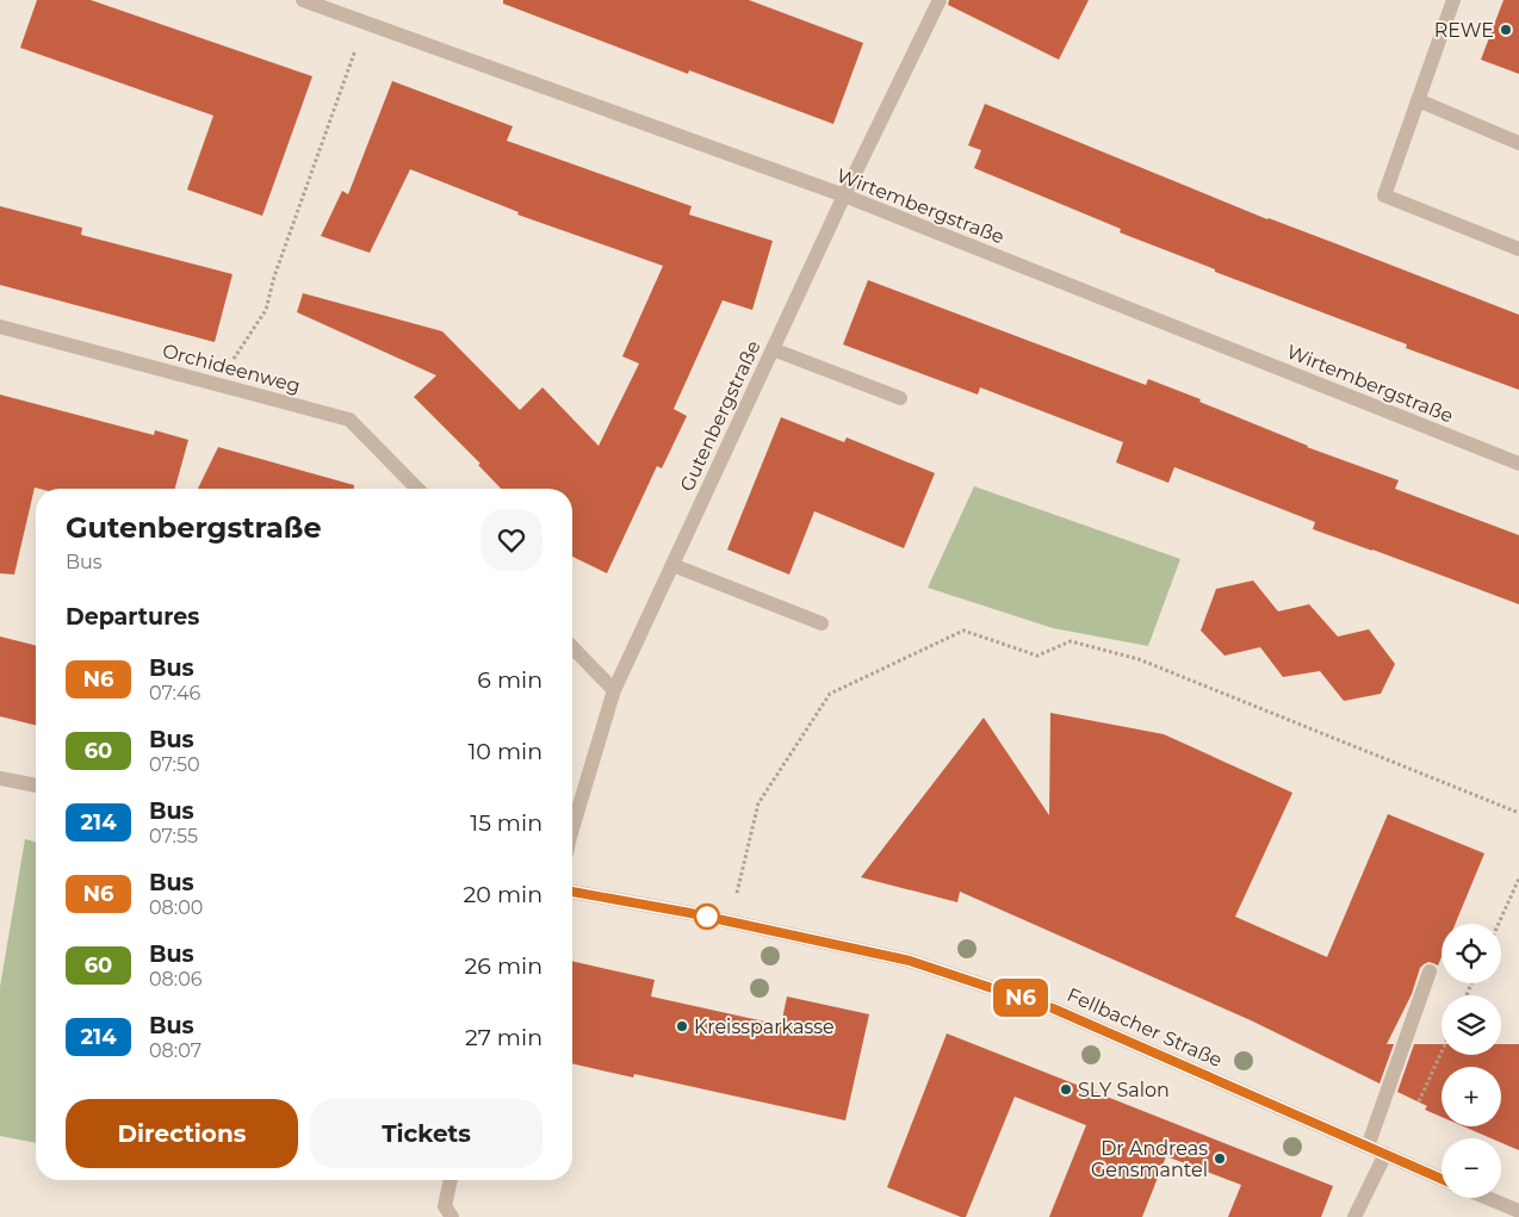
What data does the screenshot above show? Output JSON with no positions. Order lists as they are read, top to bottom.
{
  "streets": {
    "street": [
      "Wirtembergstraße",
      "Orchideenweg",
      "Gutenbergstraße",
      "Fellbacher Straße"
    ]
  },
  "crossings": [
    ["Wirtembergstraße", "Gutenbergstraße"]
  ],
  "places": [
    "REWE",
    "Kreissparkasse",
    "SLY Salon",
    "Dr Andreas Gensmantel"
  ],
  "lines": ["bus line N6"],
  "page": {
    "on_map": "N6",
    "heading": [
      ["Gutenbergstraße", "Bus"],
      "Departures"
    ],
    "list": [
      {
        "mark": "N6",
        "name": "Bus",
        "note": "07:46",
        "value": "6 min"
      },
      {
        "mark": "60",
        "name": "Bus",
        "note": "07:50",
        "value": "10 min"
      },
      {
        "mark": "214",
        "name": "Bus",
        "note": "07:55",
        "value": "15 min"
      },
      {
        "mark": "N6",
        "name": "Bus",
        "note": "08:00",
        "value": "20 min"
      },
      {
        "mark": "60",
        "name": "Bus",
        "note": "08:06",
        "value": "26 min"
      },
      {
        "mark": "214",
        "name": "Bus",
        "note": "08:07",
        "value": "27 min"
      }
    ],
    "map_buttons": ["+", "−"],
    "buttons": ["Directions", "Tickets"]
  }
}
